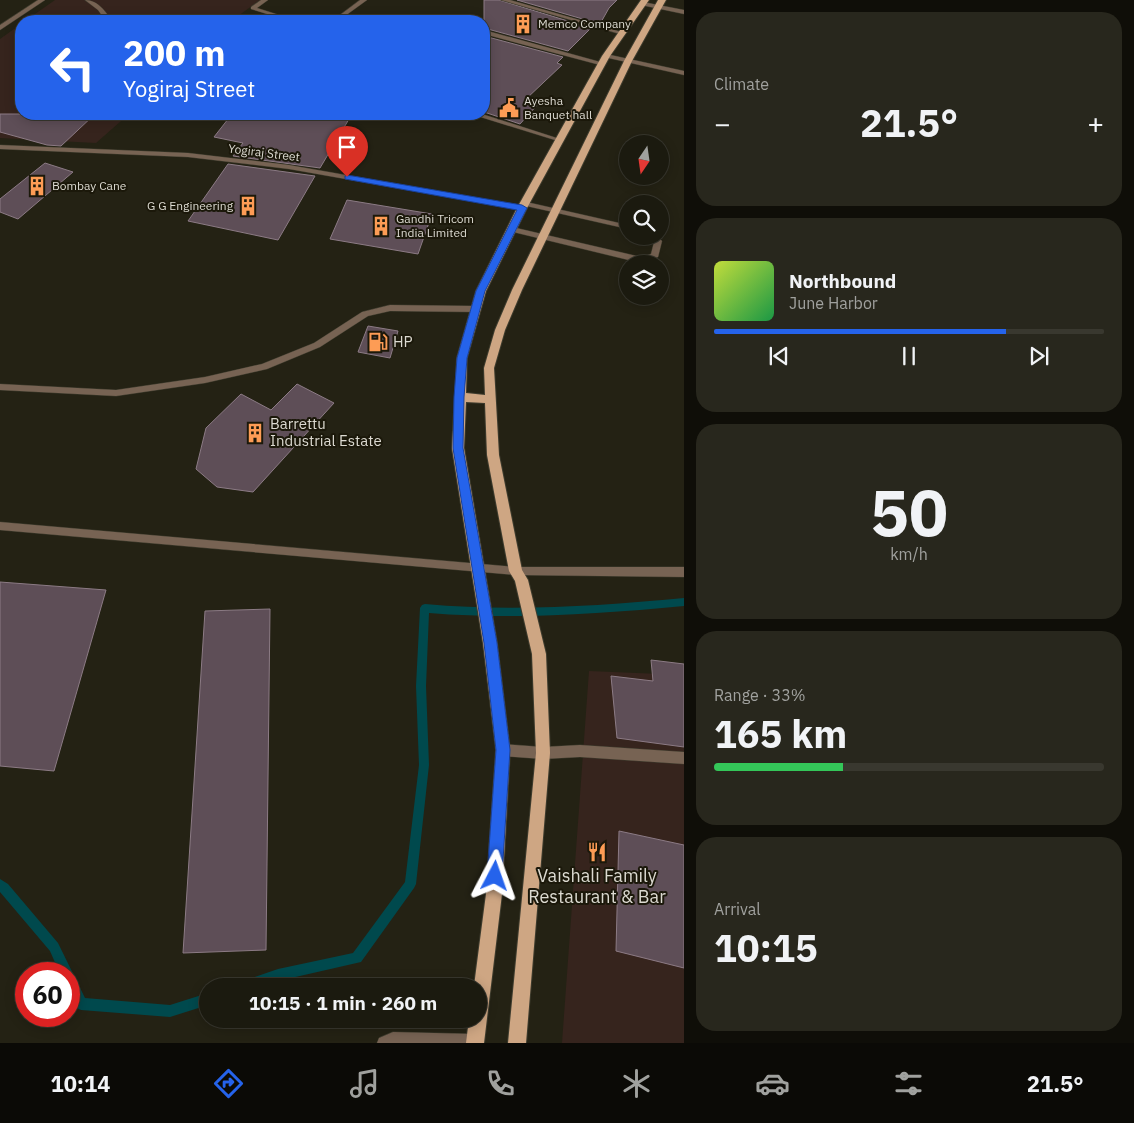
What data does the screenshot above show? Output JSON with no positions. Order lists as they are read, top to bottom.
{
  "streets": {
    "street": ["Yogiraj Street"]
  },
  "places": {
    "building": [
      "Memco Company",
      "Bombay Cane",
      "G G Engineering",
      "Gandhi Tricom India Limited",
      "Barrettu Industrial Estate"
    ],
    "public building": ["Ayesha Banquet hall"],
    "fuel station": ["HP"],
    "restaurant": ["Vaishali Family Restaurant & Bar"]
  },
  "north": "bottom",
  "page": {
    "tile": [
      "Climate",
      ["50", "km/h"],
      ["Range · 33%", "165 km"],
      ["Arrival", "10:15"]
    ],
    "turn": ["200 m", "Yogiraj Street"],
    "heat": ["−", "21.5°", "+"],
    "song": ["Northbound", "June Harbor"],
    "limit": "60",
    "trip": "10:15 · 1 min · 260 m",
    "tabs": ["10:14", "21.5°"]
  }
}
